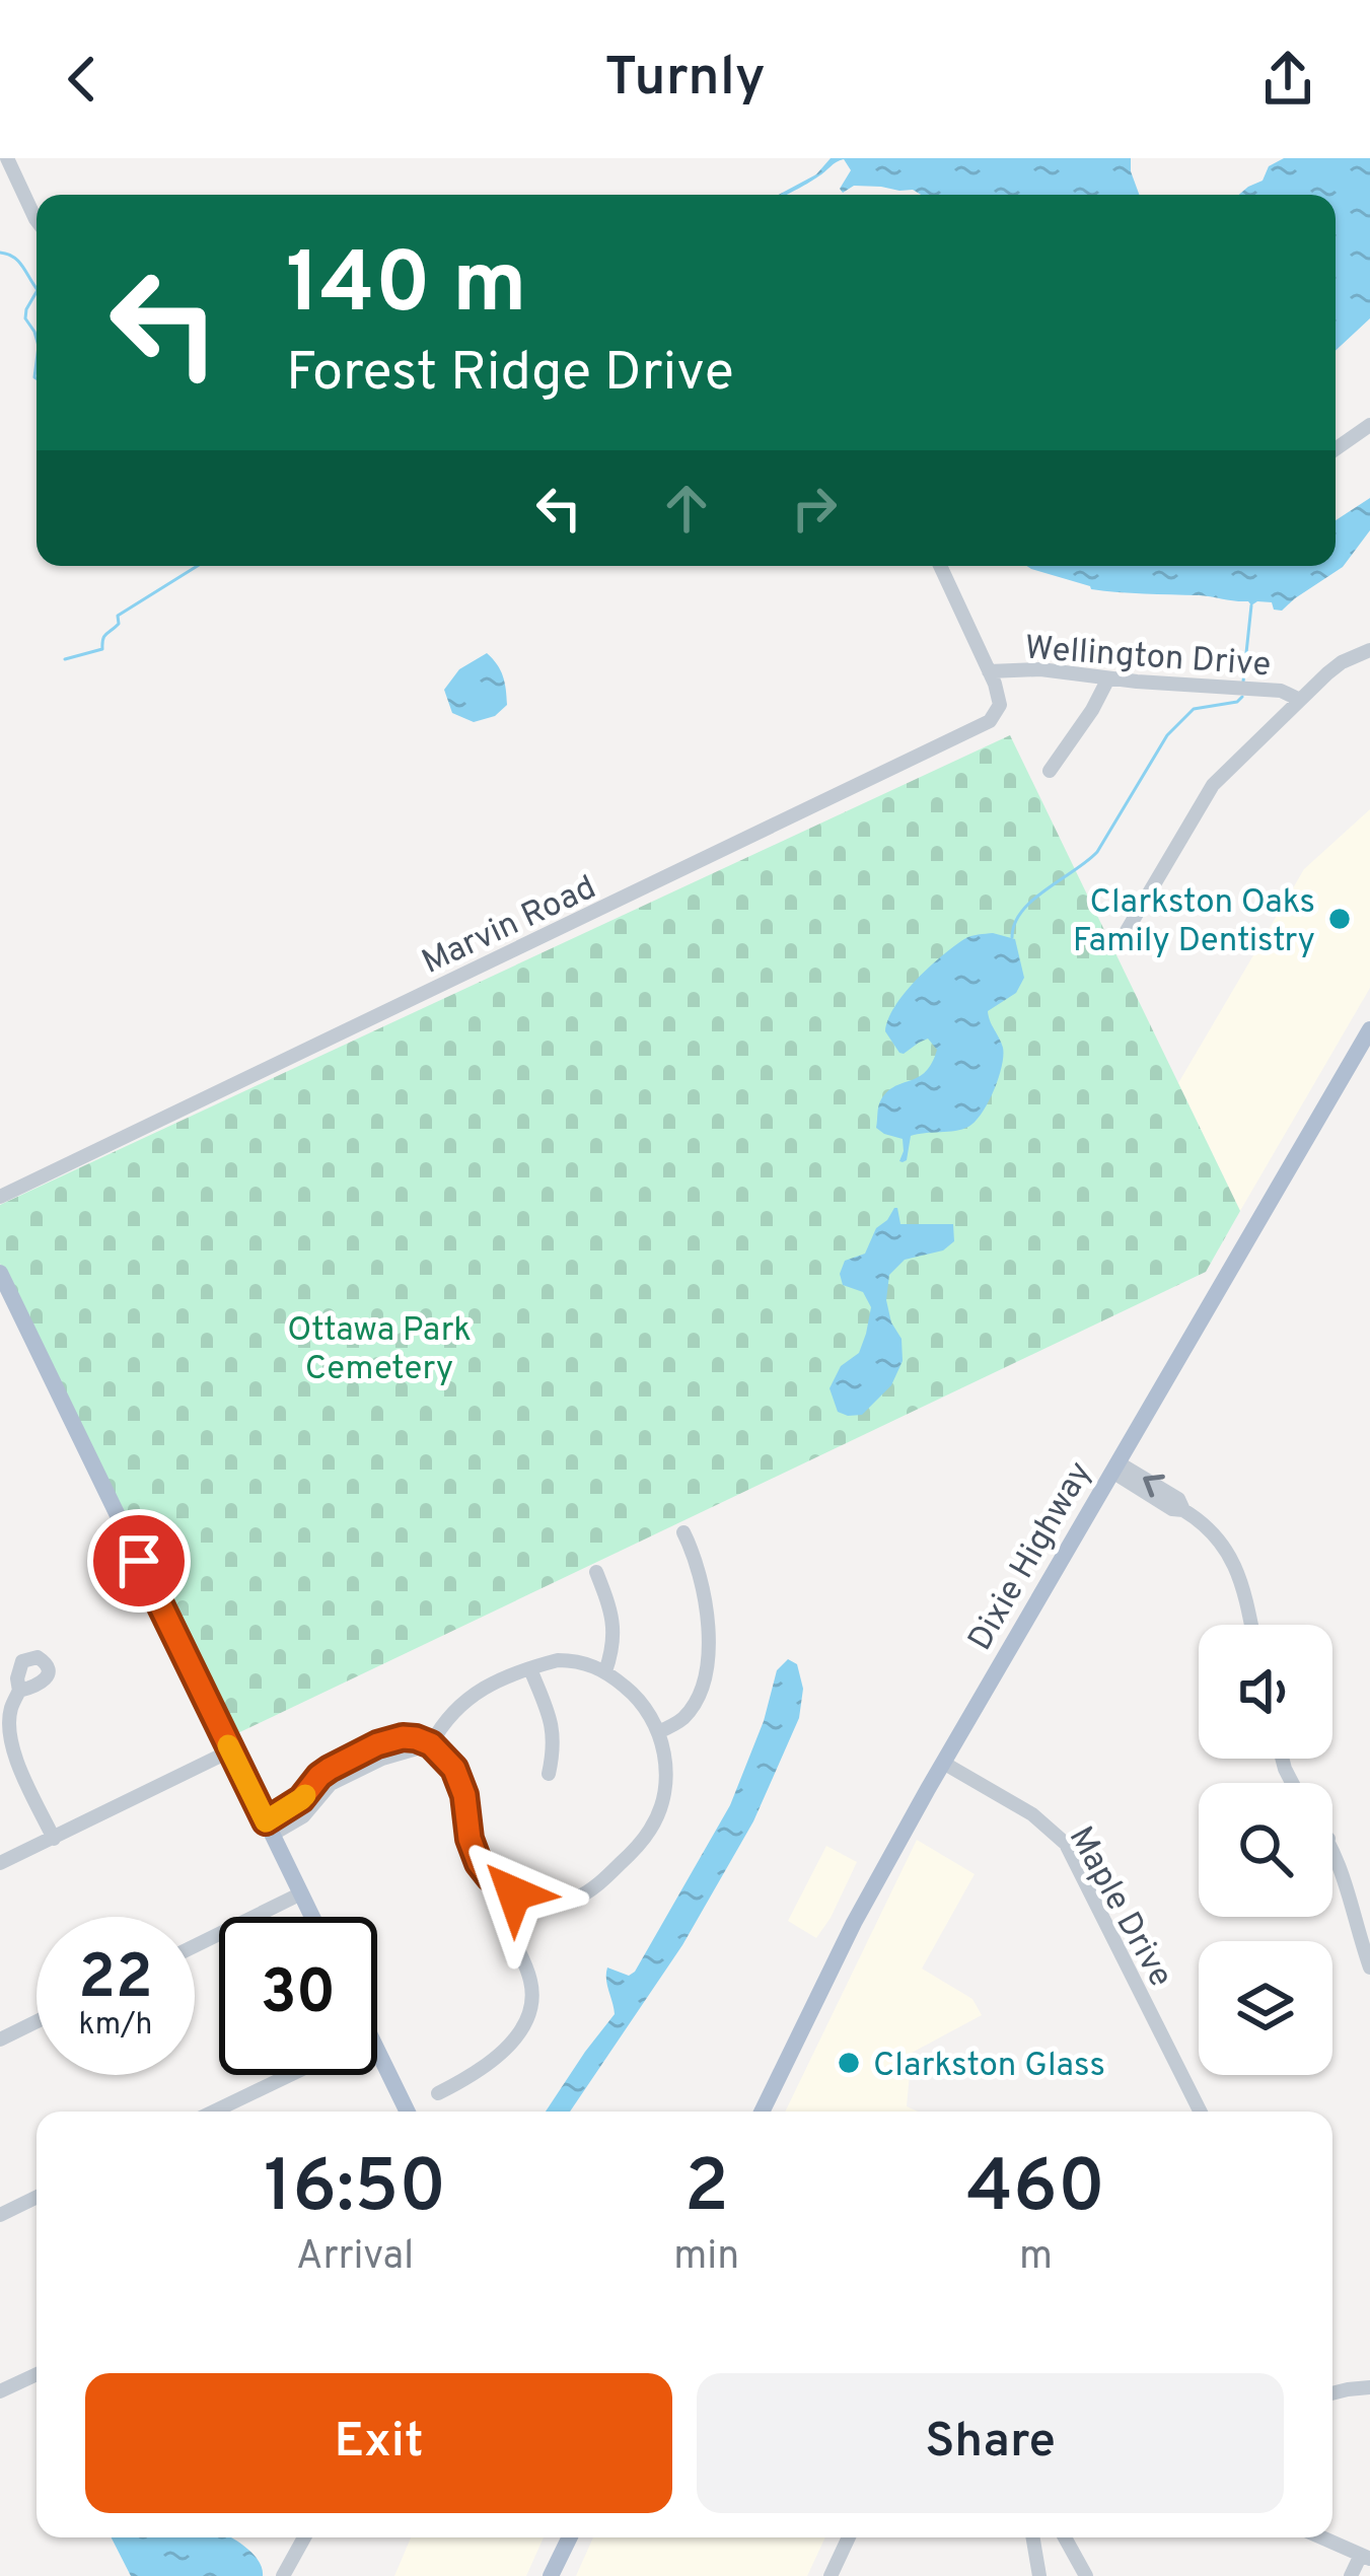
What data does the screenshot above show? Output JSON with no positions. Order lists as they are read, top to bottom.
{
  "streets": {
    "main road": ["Dixie Highway"],
    "street": ["Wellington Drive", "Marvin Road", "Maple Drive"]
  },
  "crossings": [
    ["Wellington Drive", "Marvin Road"],
    ["Dixie Highway", "Maple Drive"]
  ],
  "parks": ["Ottawa Park Cemetery"],
  "places": ["Clarkston Oaks Family Dentistry", "Clarkston Glass"],
  "page": {
    "header": "Turnly",
    "turn": ["140 m", "Forest Ridge Drive"],
    "speed": "22 km/h",
    "limit": "30",
    "eta": [
      "16:50",
      "Arrival",
      "2",
      "min",
      "460",
      "m"
    ],
    "buttons": ["Exit", "Share"]
  }
}
